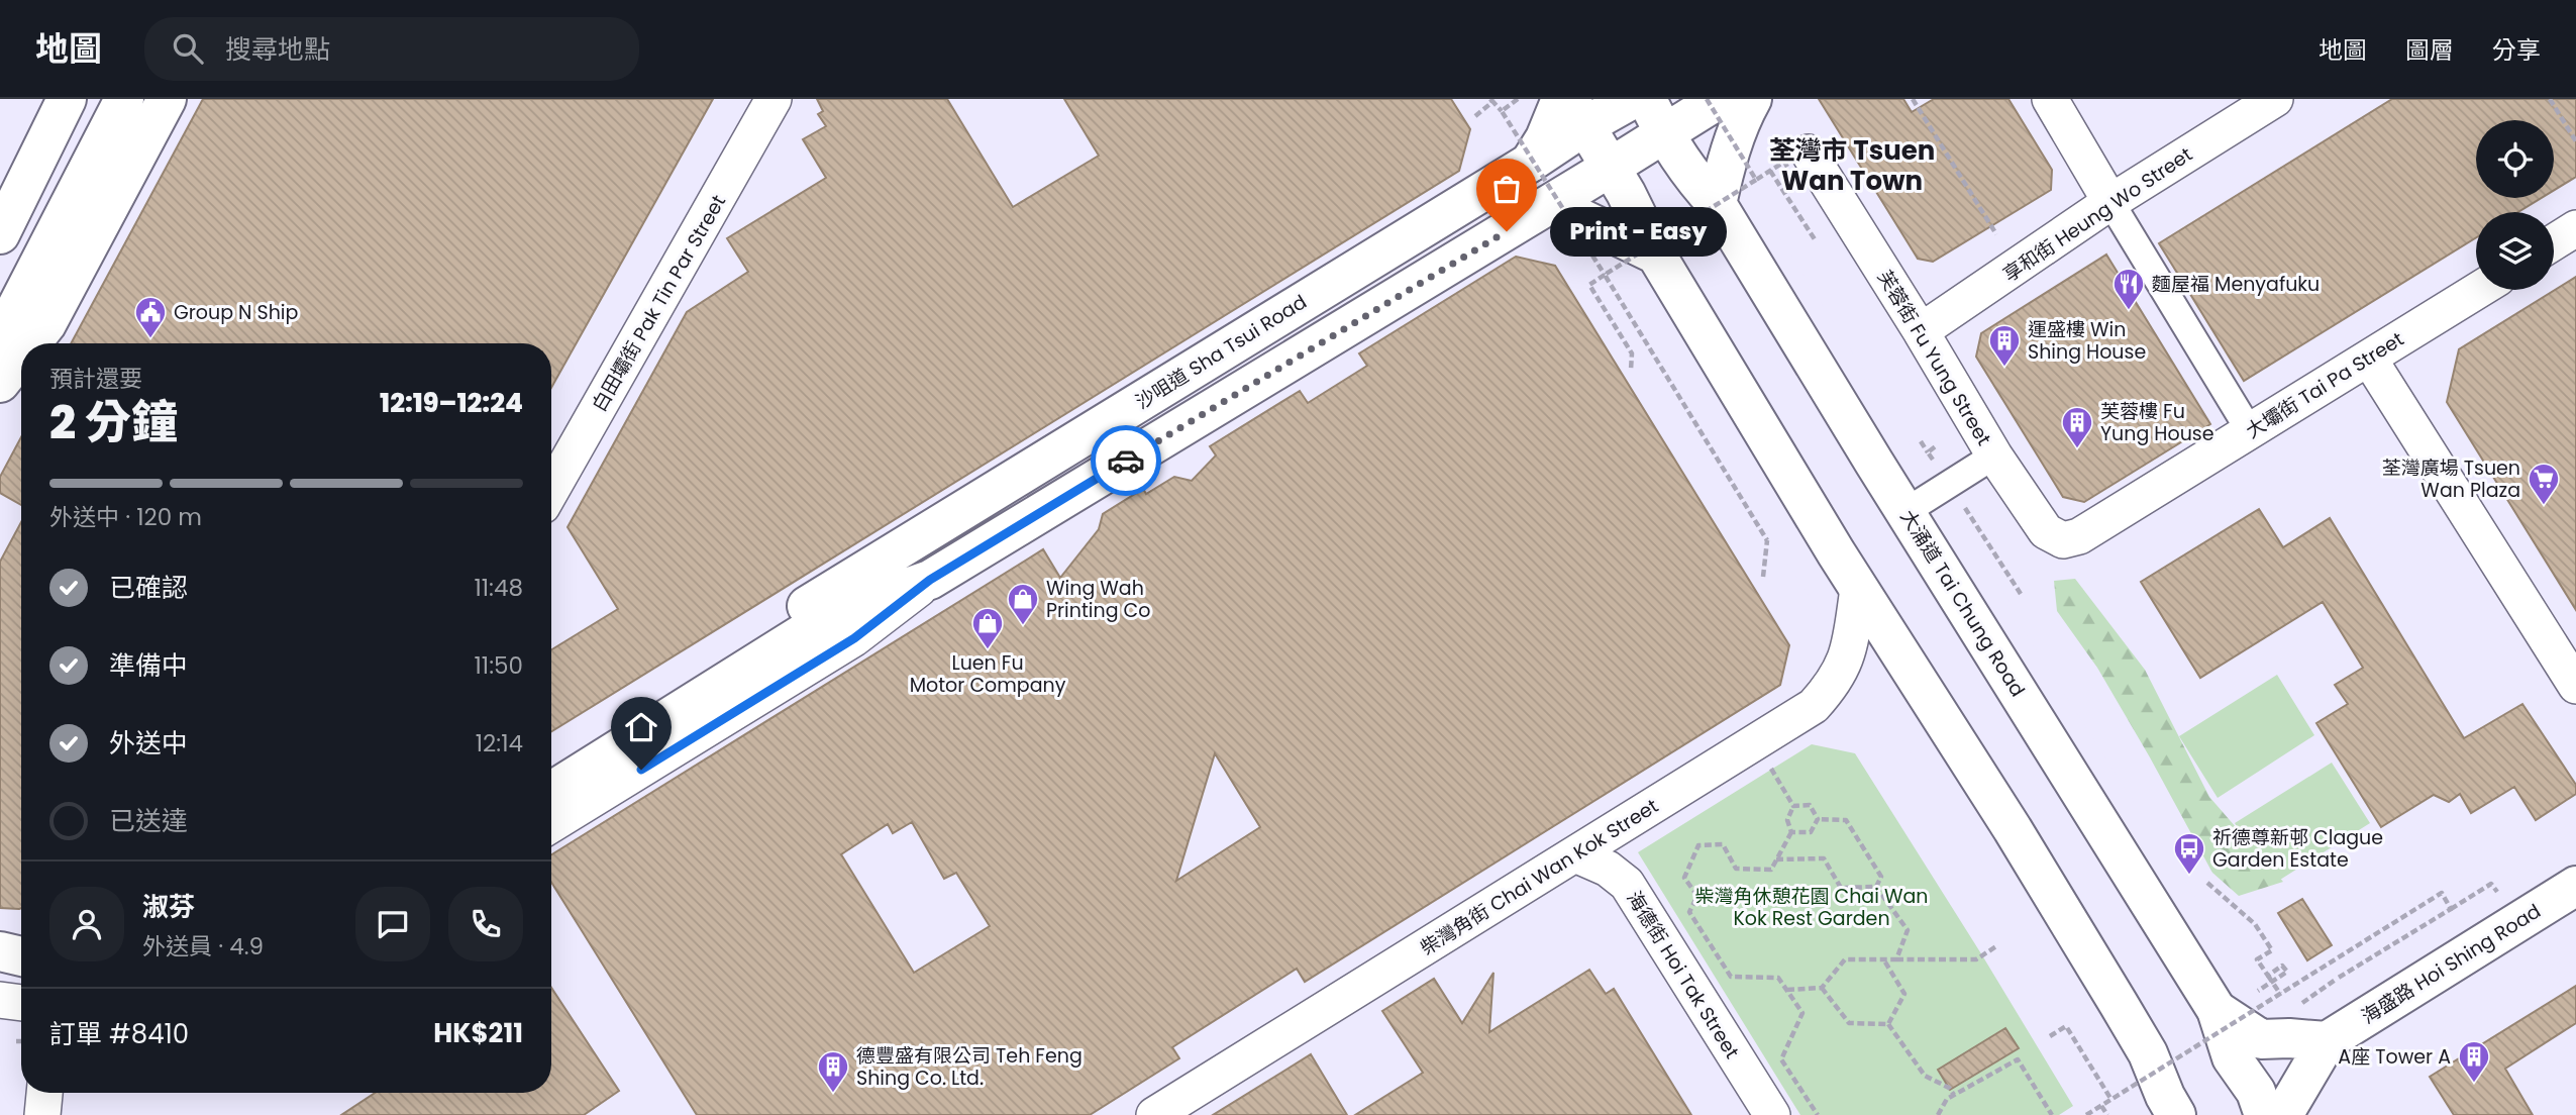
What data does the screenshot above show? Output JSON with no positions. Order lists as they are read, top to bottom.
{
  "streets": {
    "main road": ["沙咀道 Sha Tsui Road", "大涌道 Tai Chung Road", "海盛路 Hoi Shing Road"],
    "street": [
      "享和街 Heung Wo Street",
      "白田壩街 Pak Tin Par Street",
      "芙蓉街 Fu Yung Street",
      "大壩街 Tai Pa Street",
      "柴灣角街 Chai Wan Kok Street",
      "海德街 Hoi Tak Street"
    ]
  },
  "crossings": [
    ["享和街 Heung Wo Street", "芙蓉街 Fu Yung Street"],
    ["沙咀道 Sha Tsui Road", "大涌道 Tai Chung Road"],
    ["芙蓉街 Fu Yung Street", "大壩街 Tai Pa Street"],
    ["柴灣角街 Chai Wan Kok Street", "海德街 Hoi Tak Street"]
  ],
  "districts": ["荃灣市 Tsuen Wan Town"],
  "parks": ["柴灣角休憩花園 Chai Wan Kok Rest Garden"],
  "places": {
    "other": ["Print - Easy"],
    "restaurant": ["麵屋福 Menyafuku"],
    "public building": ["Group N Ship"],
    "building": [
      "運盛樓 Win Shing House",
      "芙蓉樓 Fu Yung House",
      "A座 Tower A",
      "德豐盛有限公司 Teh Feng Shing Co. Ltd."
    ],
    "supermarket": ["荃灣廣場 Tsuen Wan Plaza"],
    "shop": ["Wing Wah Printing Co", "Luen Fu Motor Company"],
    "bus stop": ["祈德尊新邨 Clague Garden Estate"]
  },
  "page": {
    "header": "地圖",
    "search": "搜尋地點",
    "nav": ["地圖", "圖層", "分享"],
    "bubble": "Print - Easy",
    "heading": ["2 分鐘", "預計還要", "12:19–12:24"],
    "panel": [
      "淑芬",
      "外送員 · 4.9",
      "訂單 #8410",
      "HK$211"
    ],
    "bar": "外送中 · 120 m",
    "list": [
      ["已確認", "11:48"],
      ["準備中", "11:50"],
      ["外送中", "12:14"],
      "已送達"
    ]
  }
}
